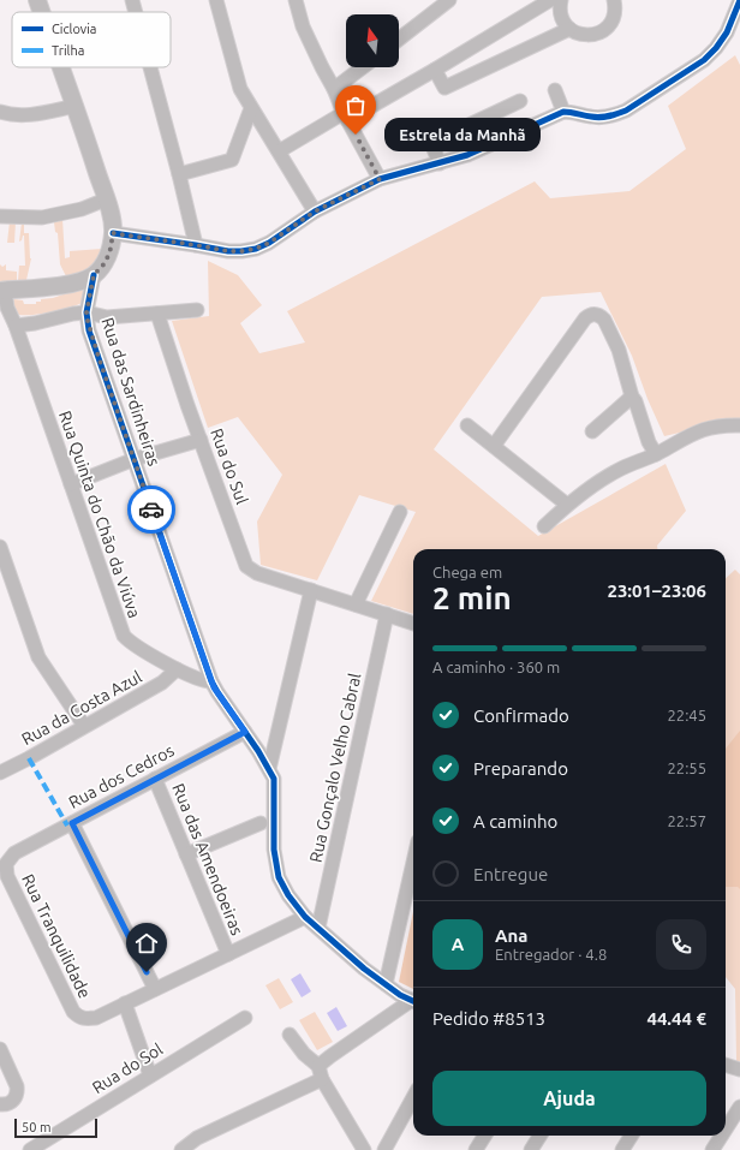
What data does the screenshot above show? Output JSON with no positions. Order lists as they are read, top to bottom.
{
  "streets": {
    "street": [
      "Rua das Sardinheiras",
      "Rua do Sul",
      "Rua Quinta do Chão da Viúva",
      "Rua da Costa Azul",
      "Rua Gonçalo Velho Cabral",
      "Rua dos Cedros",
      "Rua das Amendoeiras",
      "Rua Tranquilidade",
      "Rua do Sol"
    ]
  },
  "crossings": [
    ["Rua das Sardinheiras", "Rua Quinta do Chão da Viúva"],
    ["Rua do Sul", "Rua Gonçalo Velho Cabral"],
    ["Rua Quinta do Chão da Viúva", "Rua da Costa Azul"],
    ["Rua dos Cedros", "Rua das Amendoeiras"],
    ["Rua dos Cedros", "Rua Tranquilidade"],
    ["Rua das Amendoeiras", "Rua Tranquilidade"]
  ],
  "places": ["Estrela da Manhã"],
  "legend": ["Ciclovia", "Trilha"],
  "scale_bar": "50 m",
  "north": "top",
  "page": {
    "bubble": "Estrela da Manhã",
    "heading": ["2 min", "Chega em", "23:01–23:06"],
    "panel": [
      "Ana",
      "Entregador · 4.8",
      "Pedido #8513",
      "44.44 €"
    ],
    "bar": "A caminho · 360 m",
    "list": [
      ["Confirmado", "22:45"],
      ["Preparando", "22:55"],
      ["A caminho", "22:57"],
      "Entregue"
    ],
    "round": "A",
    "buttons": "Ajuda",
    "scale": "50 m"
  }
}
